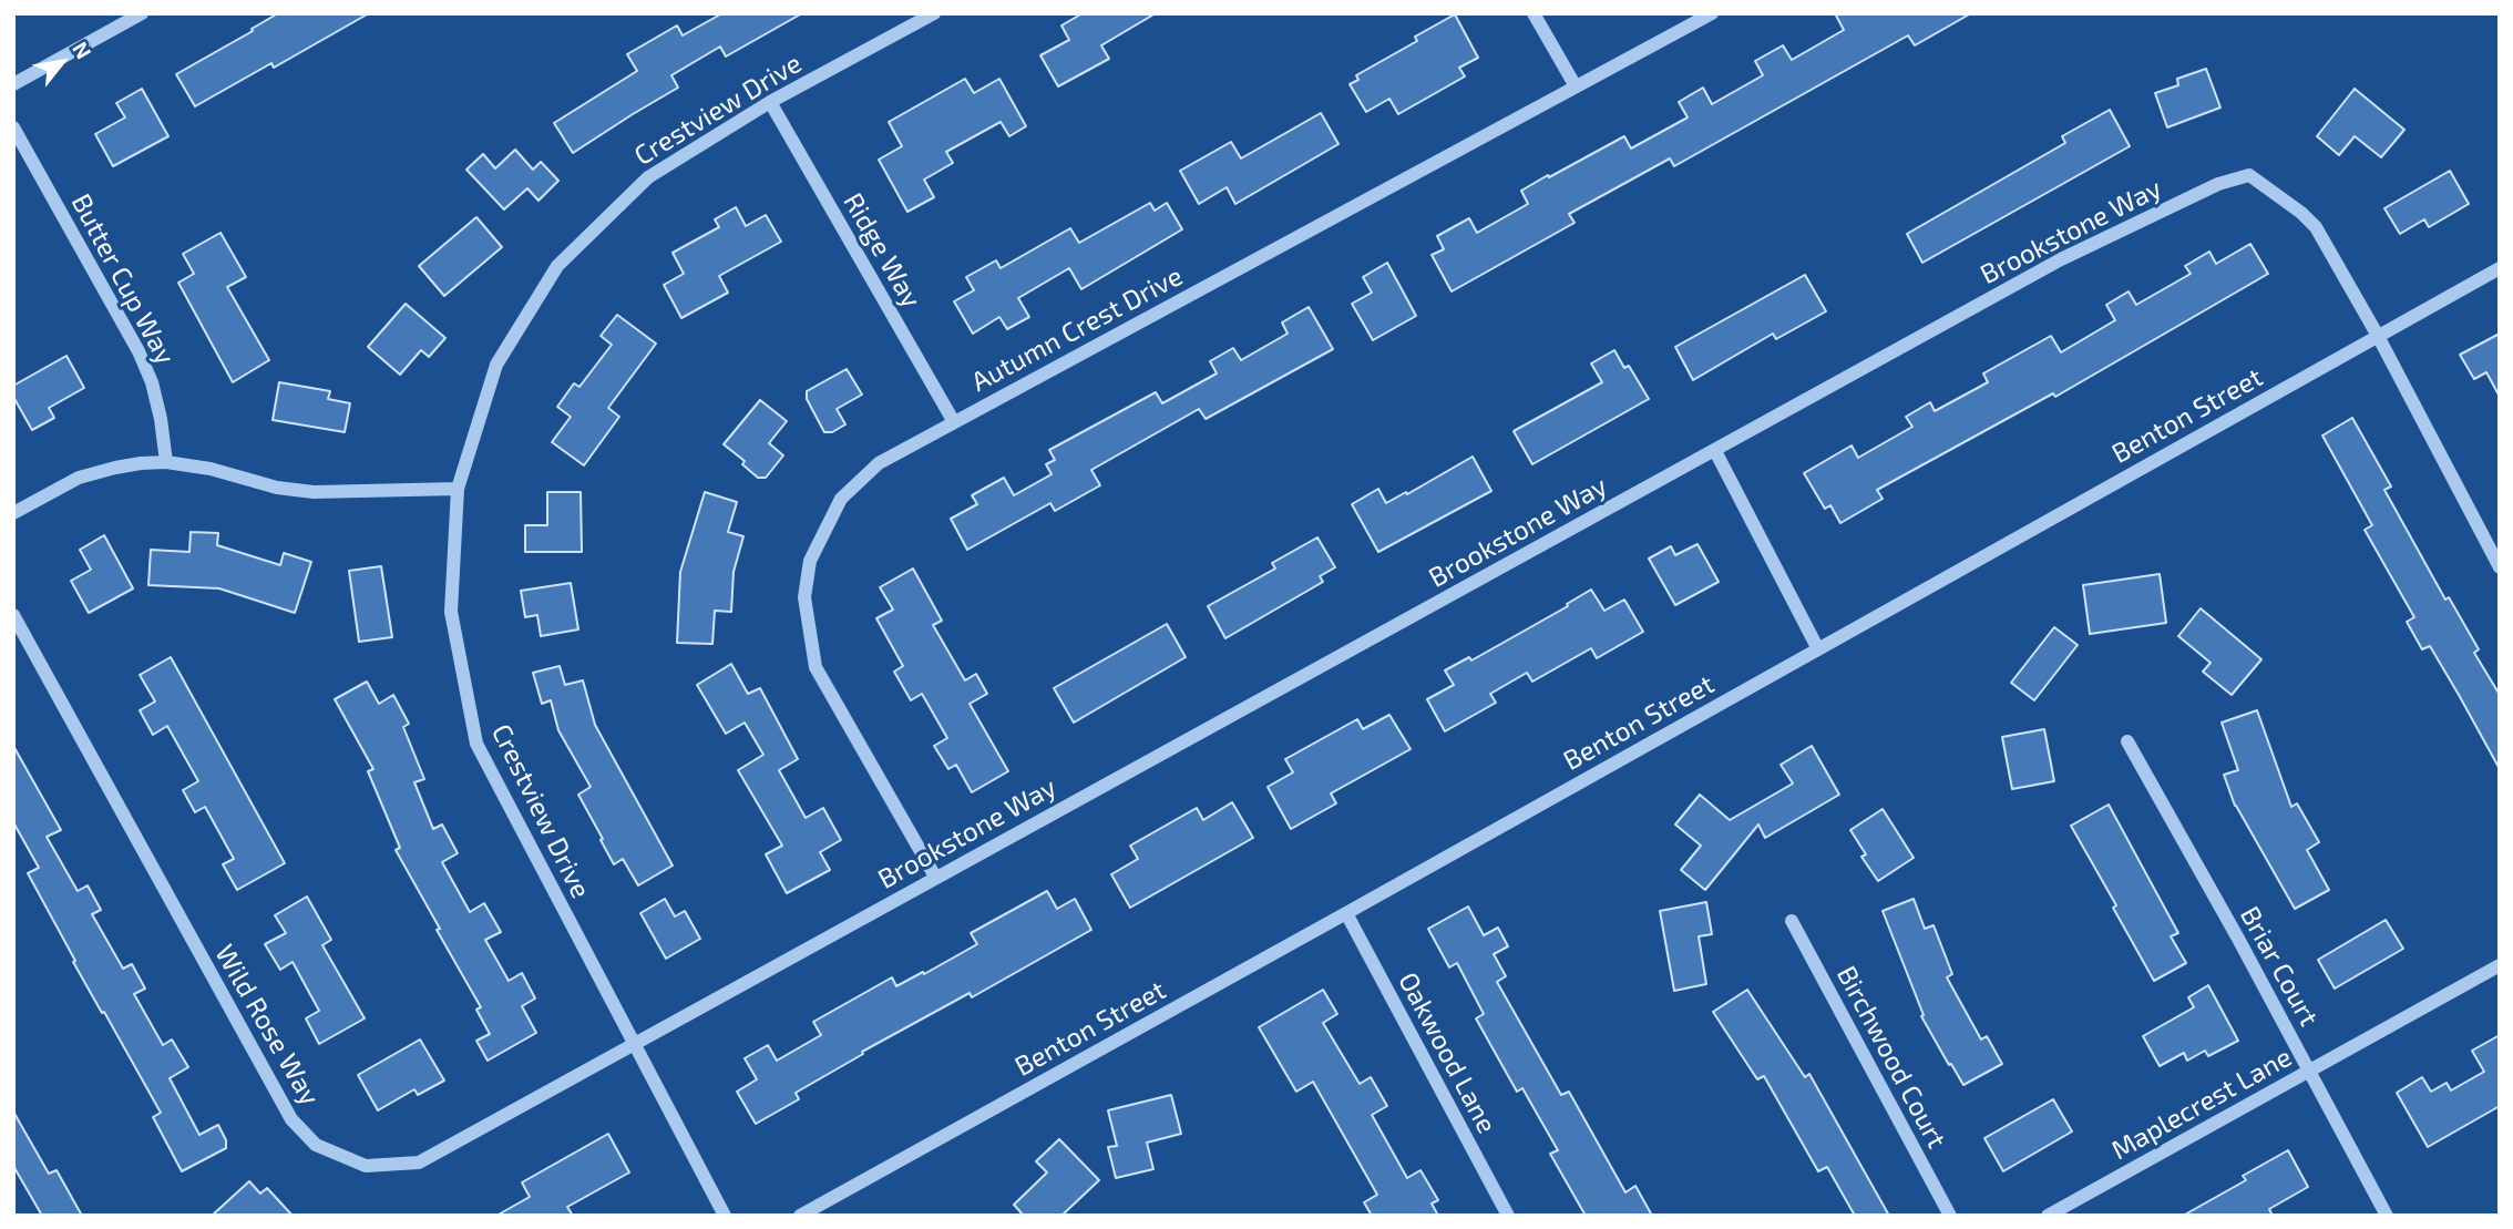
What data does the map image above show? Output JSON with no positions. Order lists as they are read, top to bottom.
{
  "streets": {
    "street": [
      "Crestview Drive",
      "Brookstone Way",
      "Ridge Way",
      "Butter Cup Way",
      "Autumn Crest Drive",
      "Benton Street",
      "Briar Court",
      "Wild Rose Way",
      "Oakwood Lane",
      "Birchwood Court",
      "Maplecrest Lane"
    ]
  },
  "crossings": [
    ["Crestview Drive", "Brookstone Way"],
    ["Crestview Drive", "Ridge Way"],
    ["Crestview Drive", "Wild Rose Way"],
    ["Brookstone Way", "Autumn Crest Drive"],
    ["Brookstone Way", "Benton Street"],
    ["Brookstone Way", "Wild Rose Way"],
    ["Ridge Way", "Autumn Crest Drive"],
    ["Benton Street", "Oakwood Lane"],
    ["Briar Court", "Maplecrest Lane"]
  ],
  "north": "top right"
}
